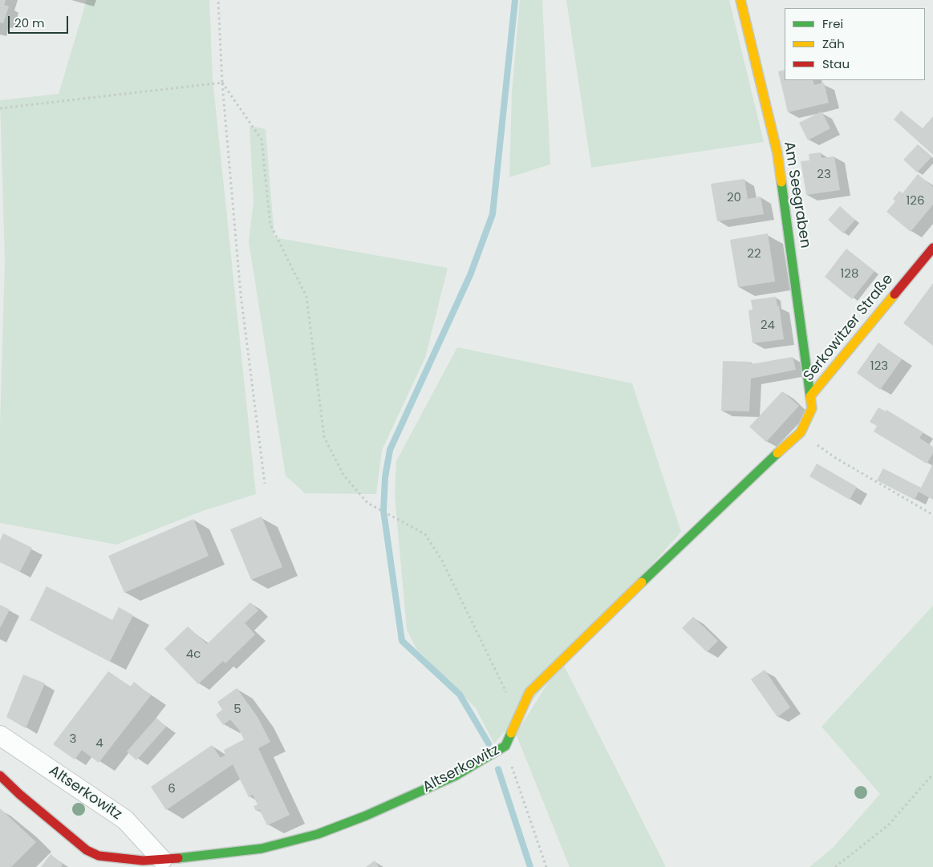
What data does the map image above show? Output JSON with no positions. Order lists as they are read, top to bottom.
{
  "streets": {
    "street": ["Am Seegraben", "Serkowitzer Straße", "Altserkowitz"]
  },
  "crossings": [
    ["Am Seegraben", "Serkowitzer Straße"],
    ["Serkowitzer Straße", "Altserkowitz"]
  ],
  "house_numbers": [
    "23",
    "20",
    "126",
    "22",
    "128",
    "24",
    "123",
    "4c",
    "5",
    "3",
    "4",
    "6"
  ],
  "legend": ["Frei", "Zäh", "Stau"],
  "scale_bar": "20 m"
}
